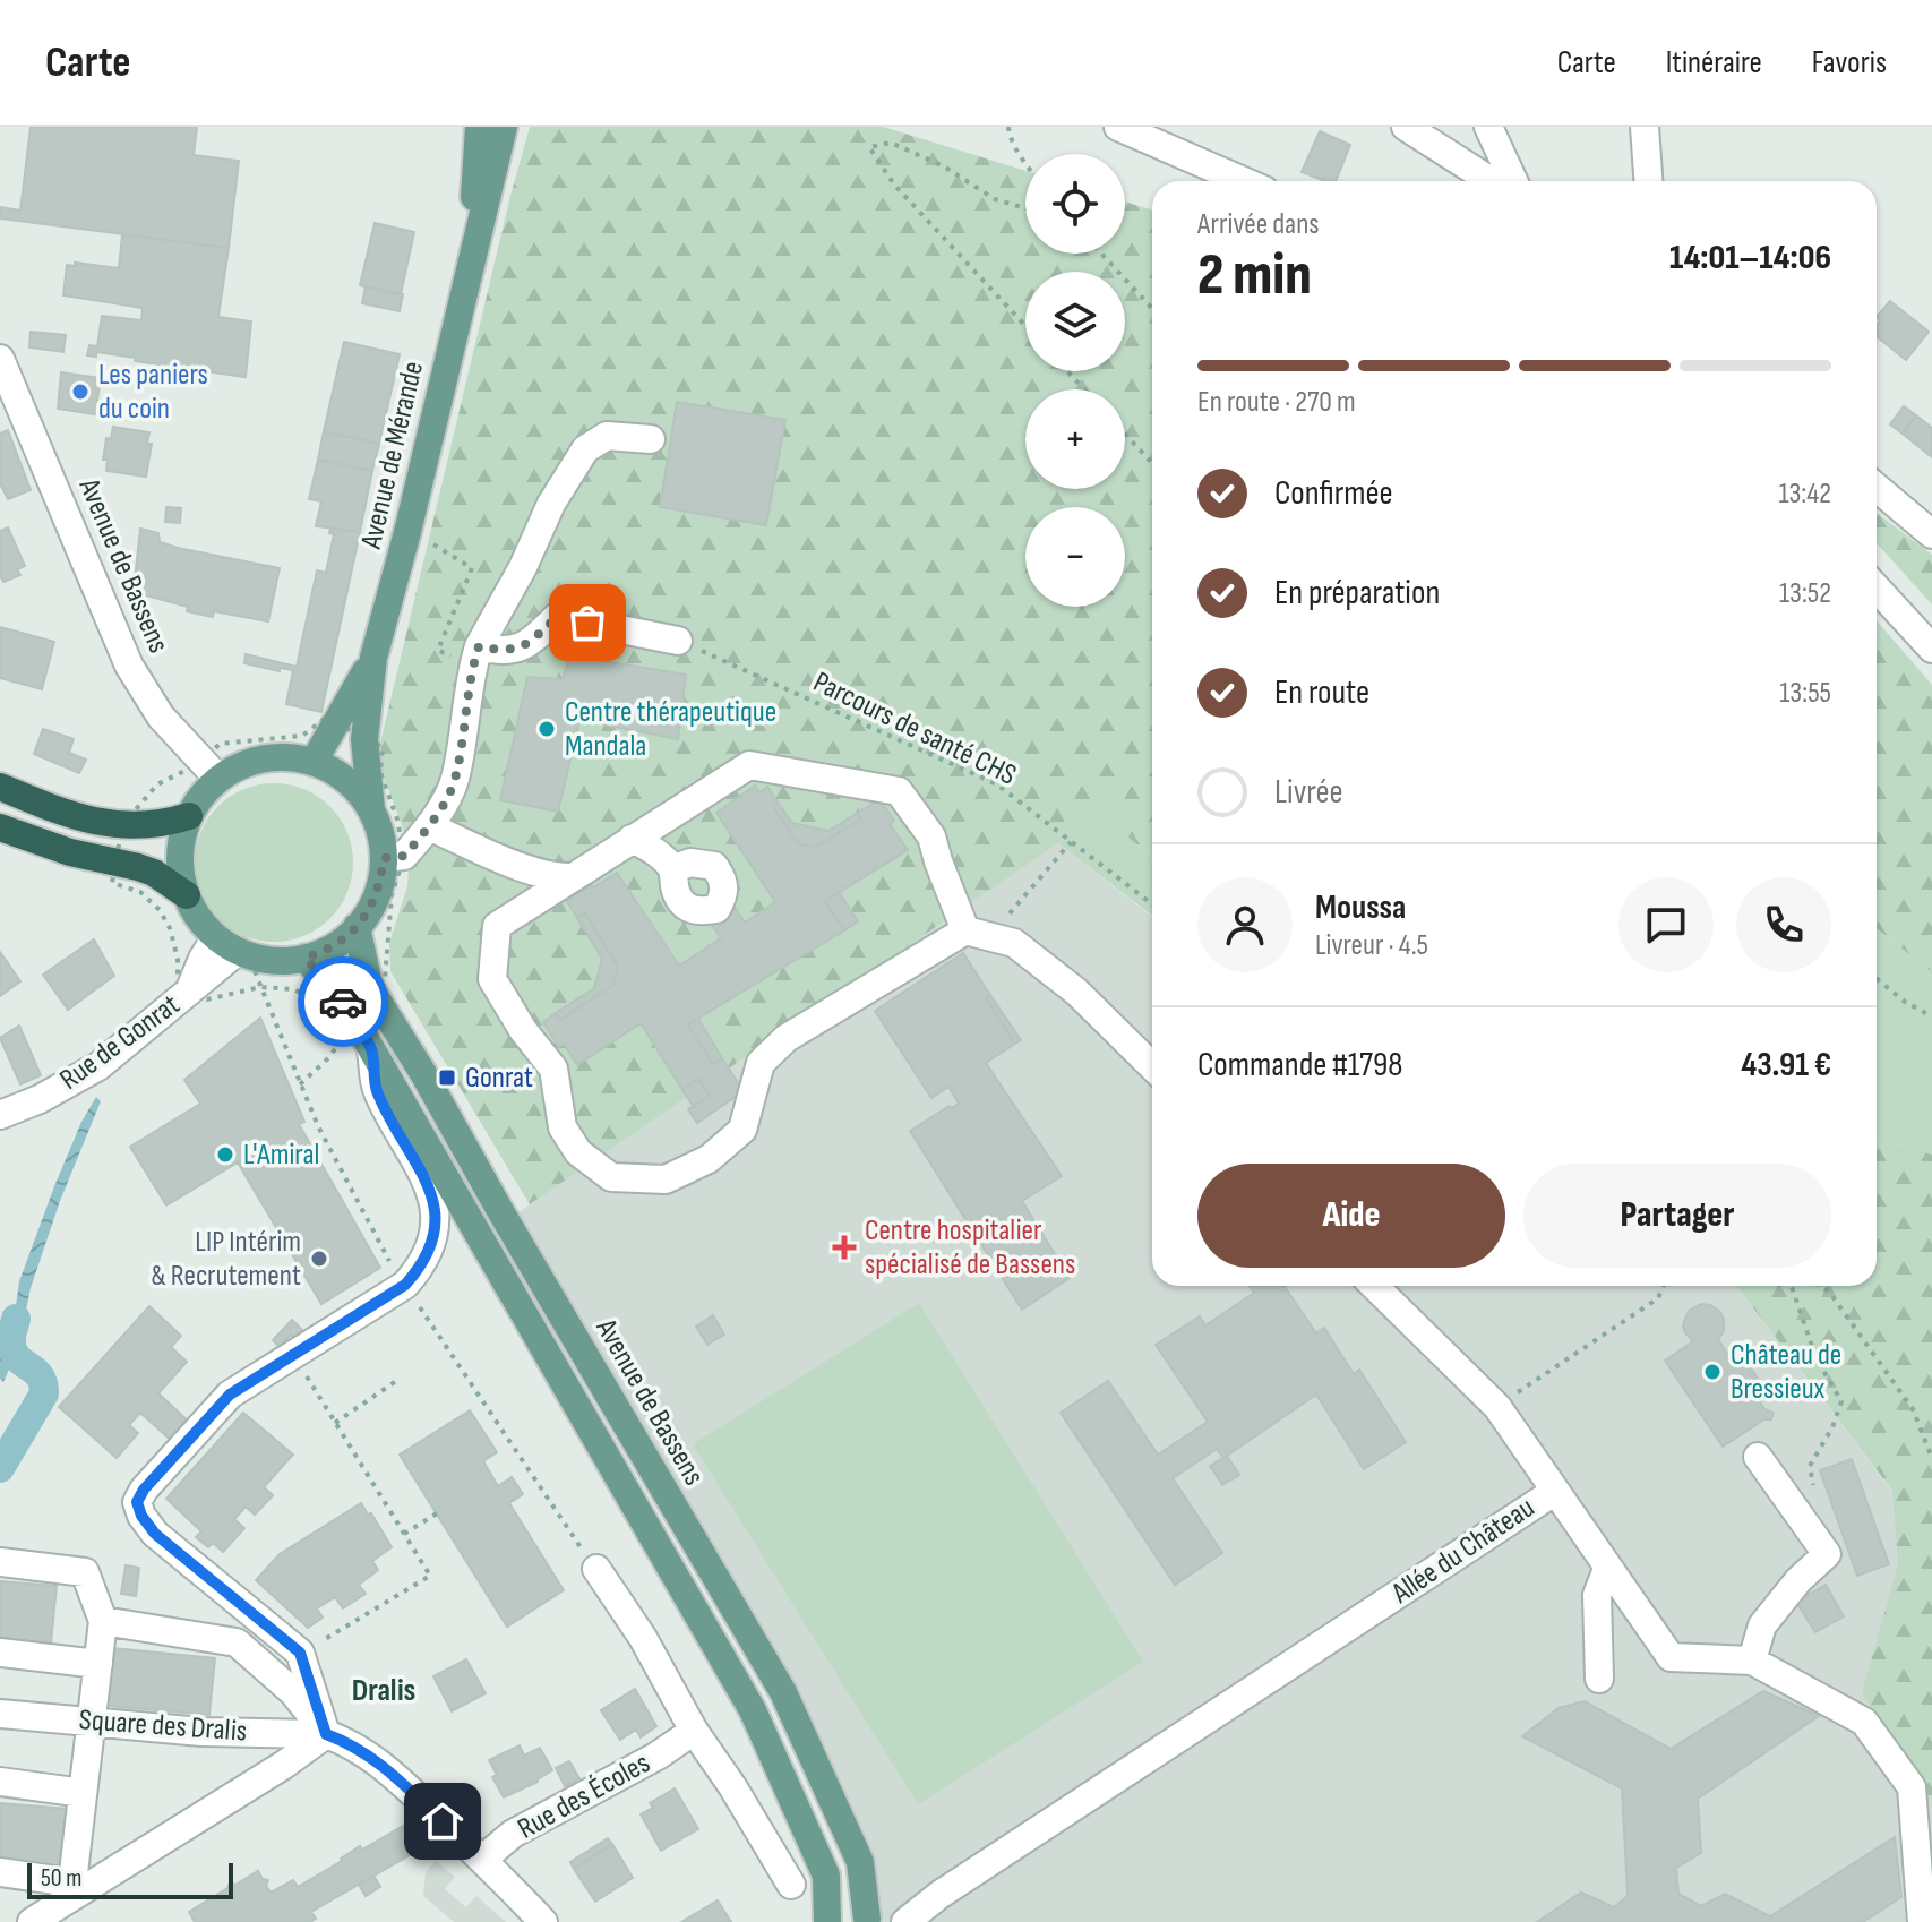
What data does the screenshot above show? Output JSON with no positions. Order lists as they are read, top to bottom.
{
  "streets": {
    "main road": ["Avenue de Mérande", "Avenue de Bassens"],
    "street": [
      "Rue de Gonrat",
      "Allée du Château",
      "Square des Dralis",
      "Rue des Écoles"
    ],
    "path": ["Parcours de santé CHS"]
  },
  "crossings": [
    ["Avenue de Mérande", "Avenue de Bassens"],
    ["Avenue de Mérande", "Rue de Gonrat"],
    ["Avenue de Bassens", "Rue de Gonrat"]
  ],
  "districts": ["Dralis"],
  "places": {
    "other": [
      "Les paniers du coin",
      "Centre thérapeutique Mandala",
      "L'Amiral",
      "LIP Intérim & Recrutement",
      "Château de Bressieux"
    ],
    "transit": ["Gonrat"],
    "health": ["Centre hospitalier spécialisé de Bassens"]
  },
  "scale_bar": "50 m",
  "page": {
    "header": "Carte",
    "nav": ["Carte", "Itinéraire", "Favoris"],
    "map_buttons": ["+", "−"],
    "heading": ["2 min", "Arrivée dans", "14:01–14:06"],
    "panel": [
      "Moussa",
      "Livreur · 4.5",
      "Commande #1798",
      "43.91 €"
    ],
    "bar": "En route · 270 m",
    "list": [
      ["Confirmée", "13:42"],
      ["En préparation", "13:52"],
      ["En route", "13:55"],
      "Livrée"
    ],
    "buttons": ["Aide", "Partager"],
    "scale": "50 m"
  }
}
